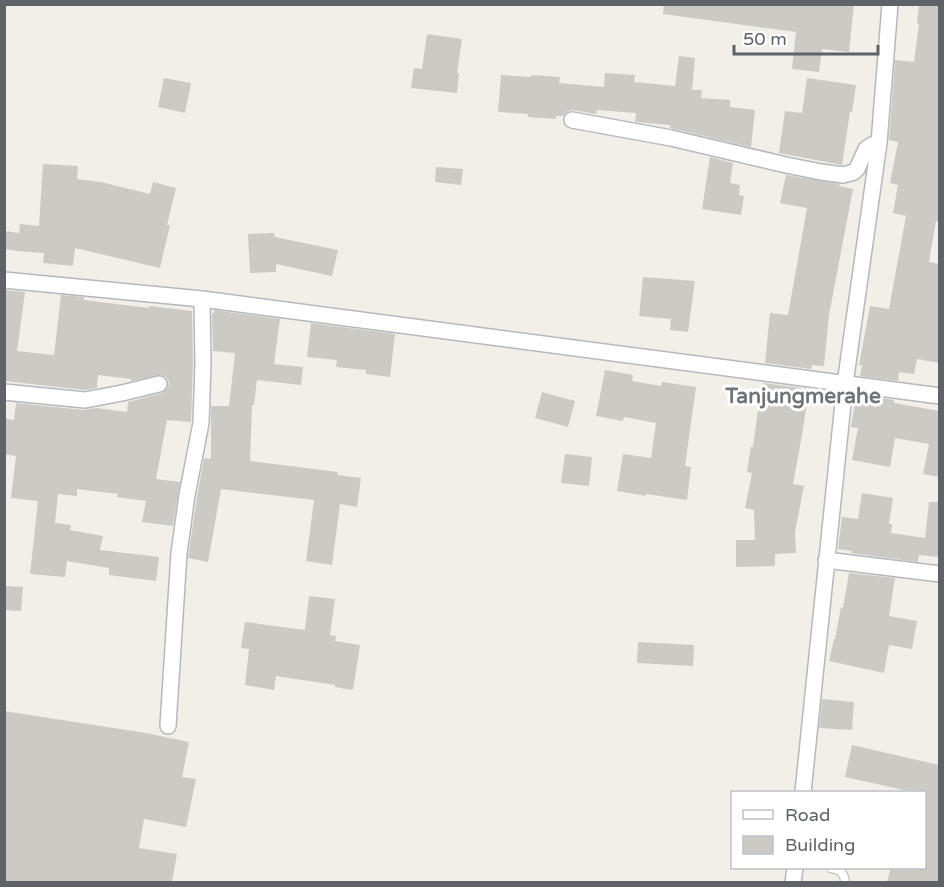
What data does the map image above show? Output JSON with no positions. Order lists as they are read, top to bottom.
{
  "districts": ["Tanjungmerahe"],
  "legend": ["Road", "Building"],
  "scale_bar": "50 m"
}
